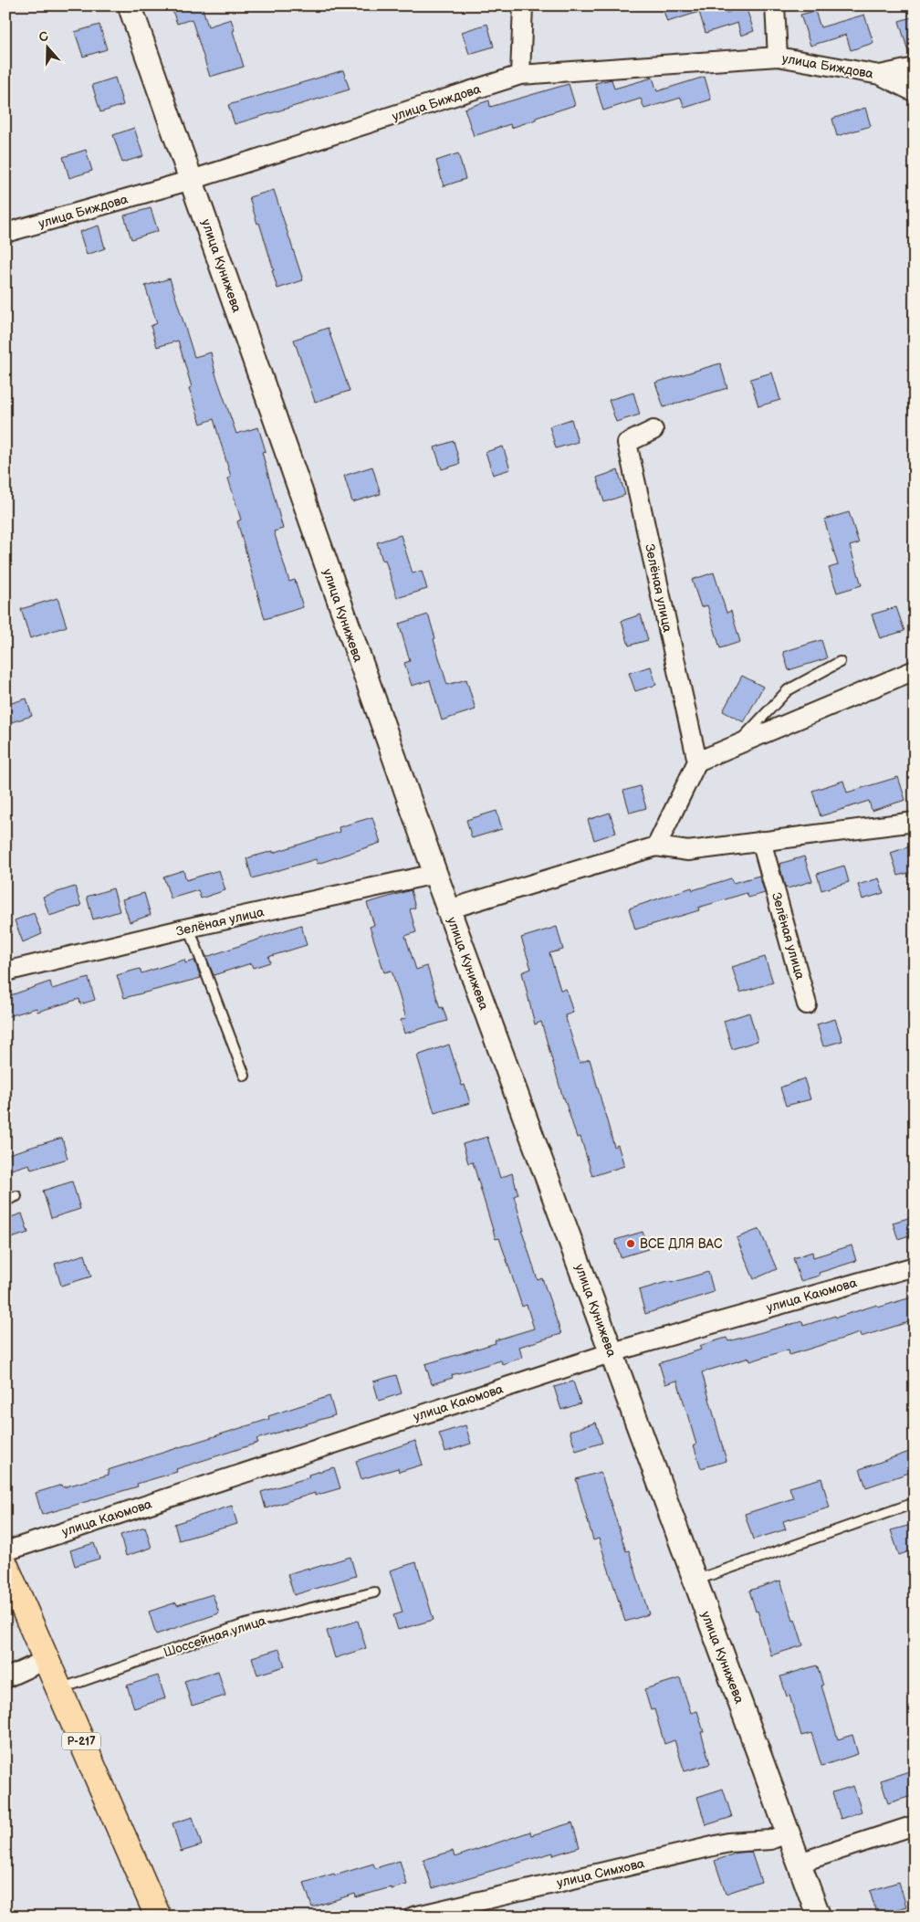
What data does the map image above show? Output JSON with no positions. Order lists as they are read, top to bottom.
{
  "streets": {
    "highway": ["Р-217"],
    "street": [
      "улица Биждова",
      "улица Кунижева",
      "Зелёная улица",
      "улица Каюмова",
      "улица Симхова"
    ],
    "lane": ["Шоссейная улица"]
  },
  "crossings": [
    ["улица Биждова", "улица Кунижева"],
    ["улица Кунижева", "Зелёная улица"],
    ["улица Кунижева", "улица Каюмова"],
    ["улица Кунижева", "улица Симхова"],
    ["Шоссейная улица", "Р-217"]
  ],
  "places": ["ВСЕ ДЛЯ ВАС"],
  "north": "top"
}
